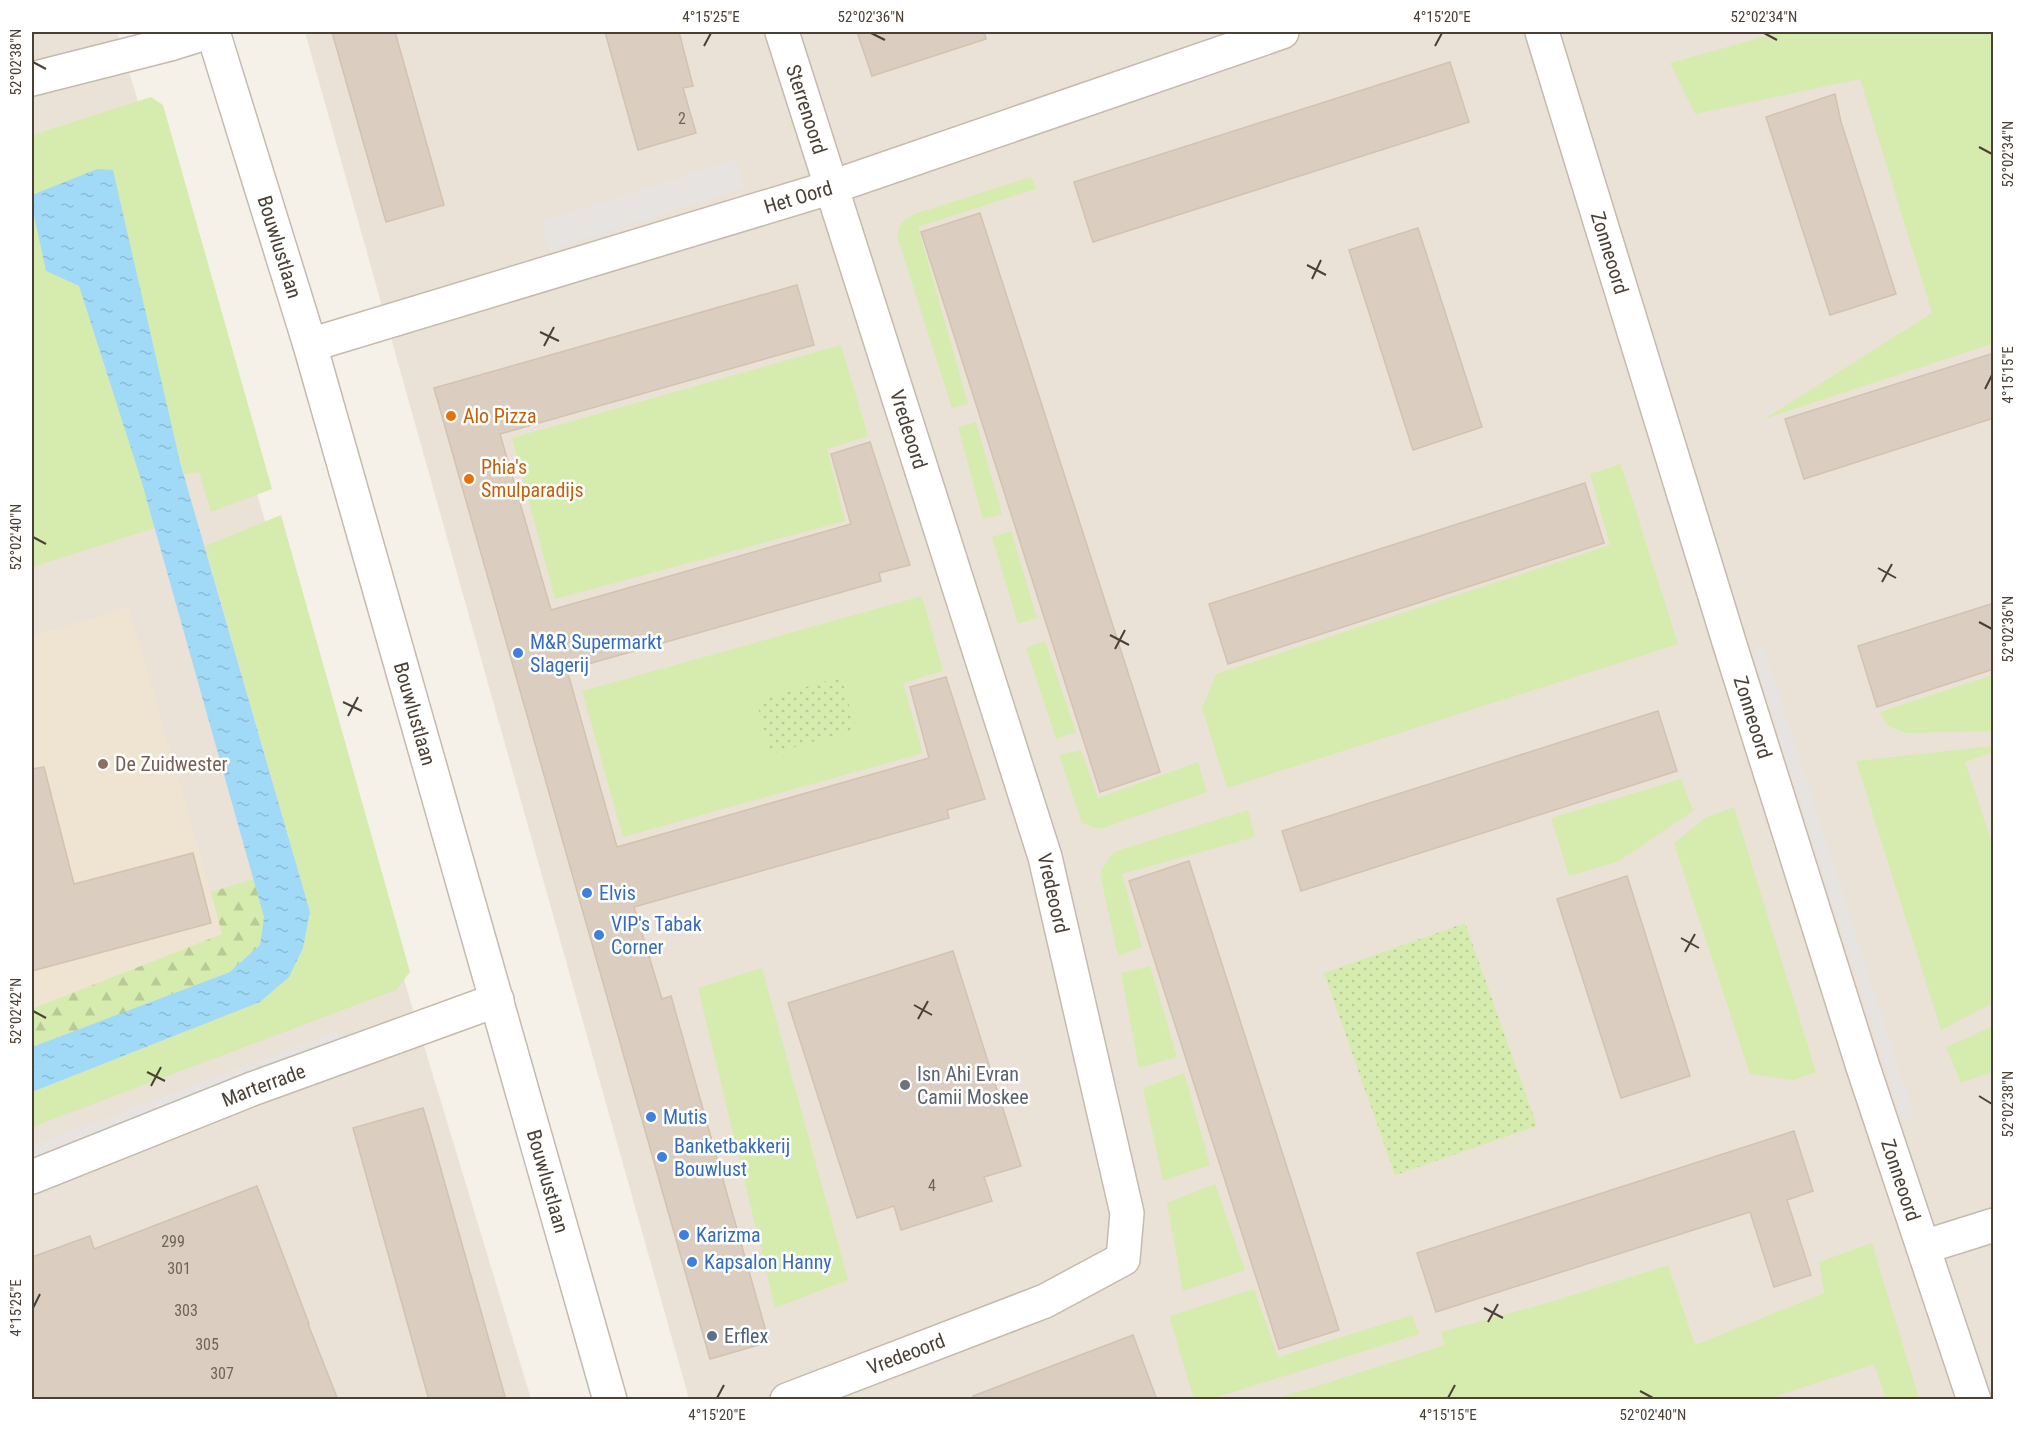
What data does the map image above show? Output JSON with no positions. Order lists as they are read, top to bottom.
{
  "streets": {
    "street": [
      "Sterrenoord",
      "Het Oord",
      "Bouwlustlaan",
      "Zonneoord",
      "Vredeoord",
      "Marterrade"
    ]
  },
  "crossings": [
    ["Sterrenoord", "Het Oord"],
    ["Sterrenoord", "Vredeoord"],
    ["Het Oord", "Bouwlustlaan"],
    ["Het Oord", "Vredeoord"],
    ["Bouwlustlaan", "Marterrade"]
  ],
  "places": [
    "Alo Pizza",
    "Phia's Smulparadijs",
    "M&R Supermarkt Slagerij",
    "De Zuidwester",
    "Elvis",
    "VIP's Tabak Corner",
    "Isn Ahi Evran Camii Moskee",
    "Mutis",
    "Banketbakkerij Bouwlust",
    "Karizma",
    "Kapsalon Hanny",
    "Erflex"
  ],
  "house_numbers": [
    "2",
    "4",
    "299",
    "301",
    "303",
    "305",
    "307"
  ],
  "coordinates": [
    "4°15'25\"E",
    "52°02'36\"N",
    "4°15'20\"E",
    "52°02'34\"N",
    "52°02'38\"N",
    "4°15'15\"E",
    "52°02'40\"N",
    "52°02'42\"N"
  ]
}
